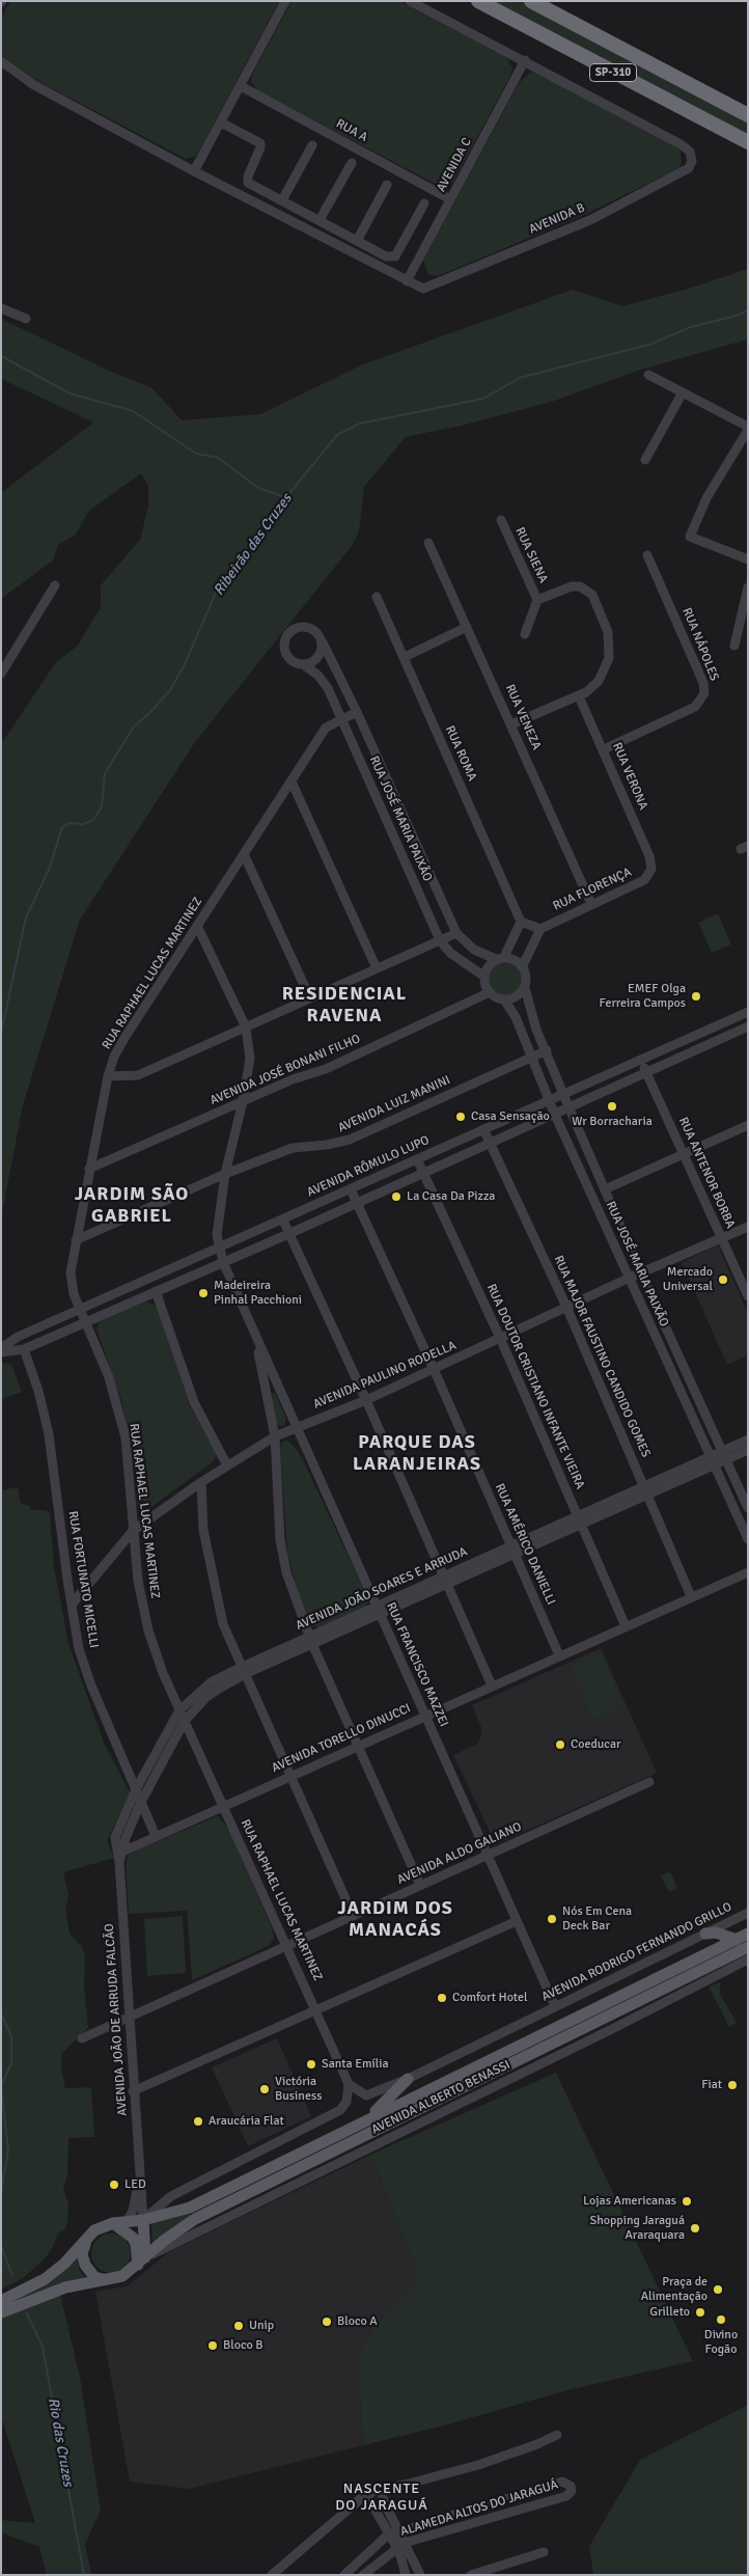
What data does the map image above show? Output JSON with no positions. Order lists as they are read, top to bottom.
{
  "streets": {
    "highway": ["SP-310"],
    "street": [
      "RUA A",
      "AVENIDA C",
      "AVENIDA B",
      "RUA SIENA",
      "RUA NÁPOLES",
      "RUA VENEZA",
      "RUA ROMA",
      "RUA VERONA",
      "RUA JOSÉ MARIA PAIXÃO",
      "RUA FLORENÇA",
      "RUA RAPHAEL LUCAS MARTINEZ",
      "AVENIDA JOSÉ BONANI FILHO",
      "AVENIDA LUIZ MANINI",
      "AVENIDA RÔMULO LUPO",
      "RUA ANTENOR BORBA",
      "RUA MAJOR FAUSTINO CANDIDO GOMES",
      "AVENIDA PAULINO RODELLA",
      "RUA DOUTOR CRISTIANO INFANTE VIEIRA",
      "RUA AMÉRICO DANIELLI",
      "RUA FORTUNATO MICELLI",
      "AVENIDA JOÃO SOARES E ARRUDA",
      "RUA FRANCISCO MAZZEI",
      "AVENIDA TORELLO DINUCCI",
      "AVENIDA ALDO GALIANO",
      "AVENIDA RODRIGO FERNANDO GRILLO",
      "AVENIDA JOÃO DE ARRUDA FALCÃO",
      "AVENIDA ALBERTO BENASSI",
      "ALAMEDA ALTOS DO JARAGUÁ"
    ]
  },
  "crossings": [
    ["RUA A", "AVENIDA C"],
    ["AVENIDA C", "AVENIDA B"],
    ["RUA NÁPOLES", "RUA VERONA"],
    ["RUA VENEZA", "RUA FLORENÇA"],
    ["RUA VERONA", "RUA FLORENÇA"],
    ["RUA JOSÉ MARIA PAIXÃO", "RUA RAPHAEL LUCAS MARTINEZ"],
    ["RUA JOSÉ MARIA PAIXÃO", "AVENIDA JOSÉ BONANI FILHO"],
    ["RUA JOSÉ MARIA PAIXÃO", "AVENIDA LUIZ MANINI"],
    ["RUA JOSÉ MARIA PAIXÃO", "AVENIDA RÔMULO LUPO"],
    ["RUA JOSÉ MARIA PAIXÃO", "AVENIDA PAULINO RODELLA"],
    ["RUA JOSÉ MARIA PAIXÃO", "AVENIDA JOÃO SOARES E ARRUDA"],
    ["RUA RAPHAEL LUCAS MARTINEZ", "AVENIDA JOSÉ BONANI FILHO"],
    ["RUA RAPHAEL LUCAS MARTINEZ", "AVENIDA LUIZ MANINI"],
    ["RUA RAPHAEL LUCAS MARTINEZ", "AVENIDA RÔMULO LUPO"],
    ["RUA RAPHAEL LUCAS MARTINEZ", "AVENIDA PAULINO RODELLA"],
    ["RUA RAPHAEL LUCAS MARTINEZ", "AVENIDA JOÃO SOARES E ARRUDA"],
    ["RUA RAPHAEL LUCAS MARTINEZ", "RUA FRANCISCO MAZZEI"],
    ["RUA RAPHAEL LUCAS MARTINEZ", "AVENIDA TORELLO DINUCCI"],
    ["RUA RAPHAEL LUCAS MARTINEZ", "AVENIDA ALDO GALIANO"],
    ["RUA RAPHAEL LUCAS MARTINEZ", "AVENIDA RODRIGO FERNANDO GRILLO"],
    ["AVENIDA JOSÉ BONANI FILHO", "RUA FRANCISCO MAZZEI"],
    ["AVENIDA LUIZ MANINI", "RUA FRANCISCO MAZZEI"],
    ["AVENIDA RÔMULO LUPO", "RUA ANTENOR BORBA"],
    ["AVENIDA RÔMULO LUPO", "RUA MAJOR FAUSTINO CANDIDO GOMES"],
    ["AVENIDA RÔMULO LUPO", "RUA DOUTOR CRISTIANO INFANTE VIEIRA"],
    ["AVENIDA RÔMULO LUPO", "RUA AMÉRICO DANIELLI"],
    ["AVENIDA RÔMULO LUPO", "RUA FRANCISCO MAZZEI"],
    ["RUA ANTENOR BORBA", "AVENIDA PAULINO RODELLA"],
    ["RUA MAJOR FAUSTINO CANDIDO GOMES", "AVENIDA PAULINO RODELLA"],
    ["RUA MAJOR FAUSTINO CANDIDO GOMES", "AVENIDA JOÃO SOARES E ARRUDA"],
    ["RUA MAJOR FAUSTINO CANDIDO GOMES", "AVENIDA TORELLO DINUCCI"],
    ["AVENIDA PAULINO RODELLA", "RUA DOUTOR CRISTIANO INFANTE VIEIRA"],
    ["AVENIDA PAULINO RODELLA", "RUA AMÉRICO DANIELLI"],
    ["AVENIDA PAULINO RODELLA", "RUA FORTUNATO MICELLI"],
    ["AVENIDA PAULINO RODELLA", "RUA FRANCISCO MAZZEI"],
    ["RUA DOUTOR CRISTIANO INFANTE VIEIRA", "AVENIDA JOÃO SOARES E ARRUDA"],
    ["RUA DOUTOR CRISTIANO INFANTE VIEIRA", "AVENIDA TORELLO DINUCCI"],
    ["RUA AMÉRICO DANIELLI", "AVENIDA JOÃO SOARES E ARRUDA"],
    ["RUA AMÉRICO DANIELLI", "AVENIDA TORELLO DINUCCI"],
    ["RUA FORTUNATO MICELLI", "AVENIDA JOÃO SOARES E ARRUDA"],
    ["RUA FORTUNATO MICELLI", "AVENIDA TORELLO DINUCCI"],
    ["AVENIDA JOÃO SOARES E ARRUDA", "RUA FRANCISCO MAZZEI"],
    ["AVENIDA JOÃO SOARES E ARRUDA", "AVENIDA TORELLO DINUCCI"],
    ["AVENIDA JOÃO SOARES E ARRUDA", "AVENIDA JOÃO DE ARRUDA FALCÃO"],
    ["RUA FRANCISCO MAZZEI", "AVENIDA TORELLO DINUCCI"],
    ["RUA FRANCISCO MAZZEI", "AVENIDA ALDO GALIANO"],
    ["RUA FRANCISCO MAZZEI", "AVENIDA RODRIGO FERNANDO GRILLO"],
    ["AVENIDA TORELLO DINUCCI", "AVENIDA JOÃO DE ARRUDA FALCÃO"],
    ["AVENIDA ALDO GALIANO", "AVENIDA JOÃO DE ARRUDA FALCÃO"]
  ],
  "districts": [
    "RESIDENCIAL RAVENA",
    "JARDIM SÃO GABRIEL",
    "PARQUE DAS LARANJEIRAS",
    "JARDIM DOS MANACÁS",
    "NASCENTE DO JARAGUÁ"
  ],
  "water": ["Ribeirão das Cruzes", "Rio das Cruzes"],
  "places": [
    "EMEF Olga Ferreira Campos",
    "Wr Borracharia",
    "Casa Sensação",
    "La Casa Da Pizza",
    "Mercado Universal",
    "Madeireira Pinhal Pacchioni",
    "Coeducar",
    "Nós Em Cena Deck Bar",
    "Comfort Hotel",
    "Santa Emília",
    "Fiat",
    "Victória Business",
    "Araucária Flat",
    "LED",
    "Lojas Americanas",
    "Shopping Jaraguá Araraquara",
    "Praça de Alimentação",
    "Grilleto",
    "Divino Fogão",
    "Bloco A",
    "Unip",
    "Bloco B"
  ]
}
